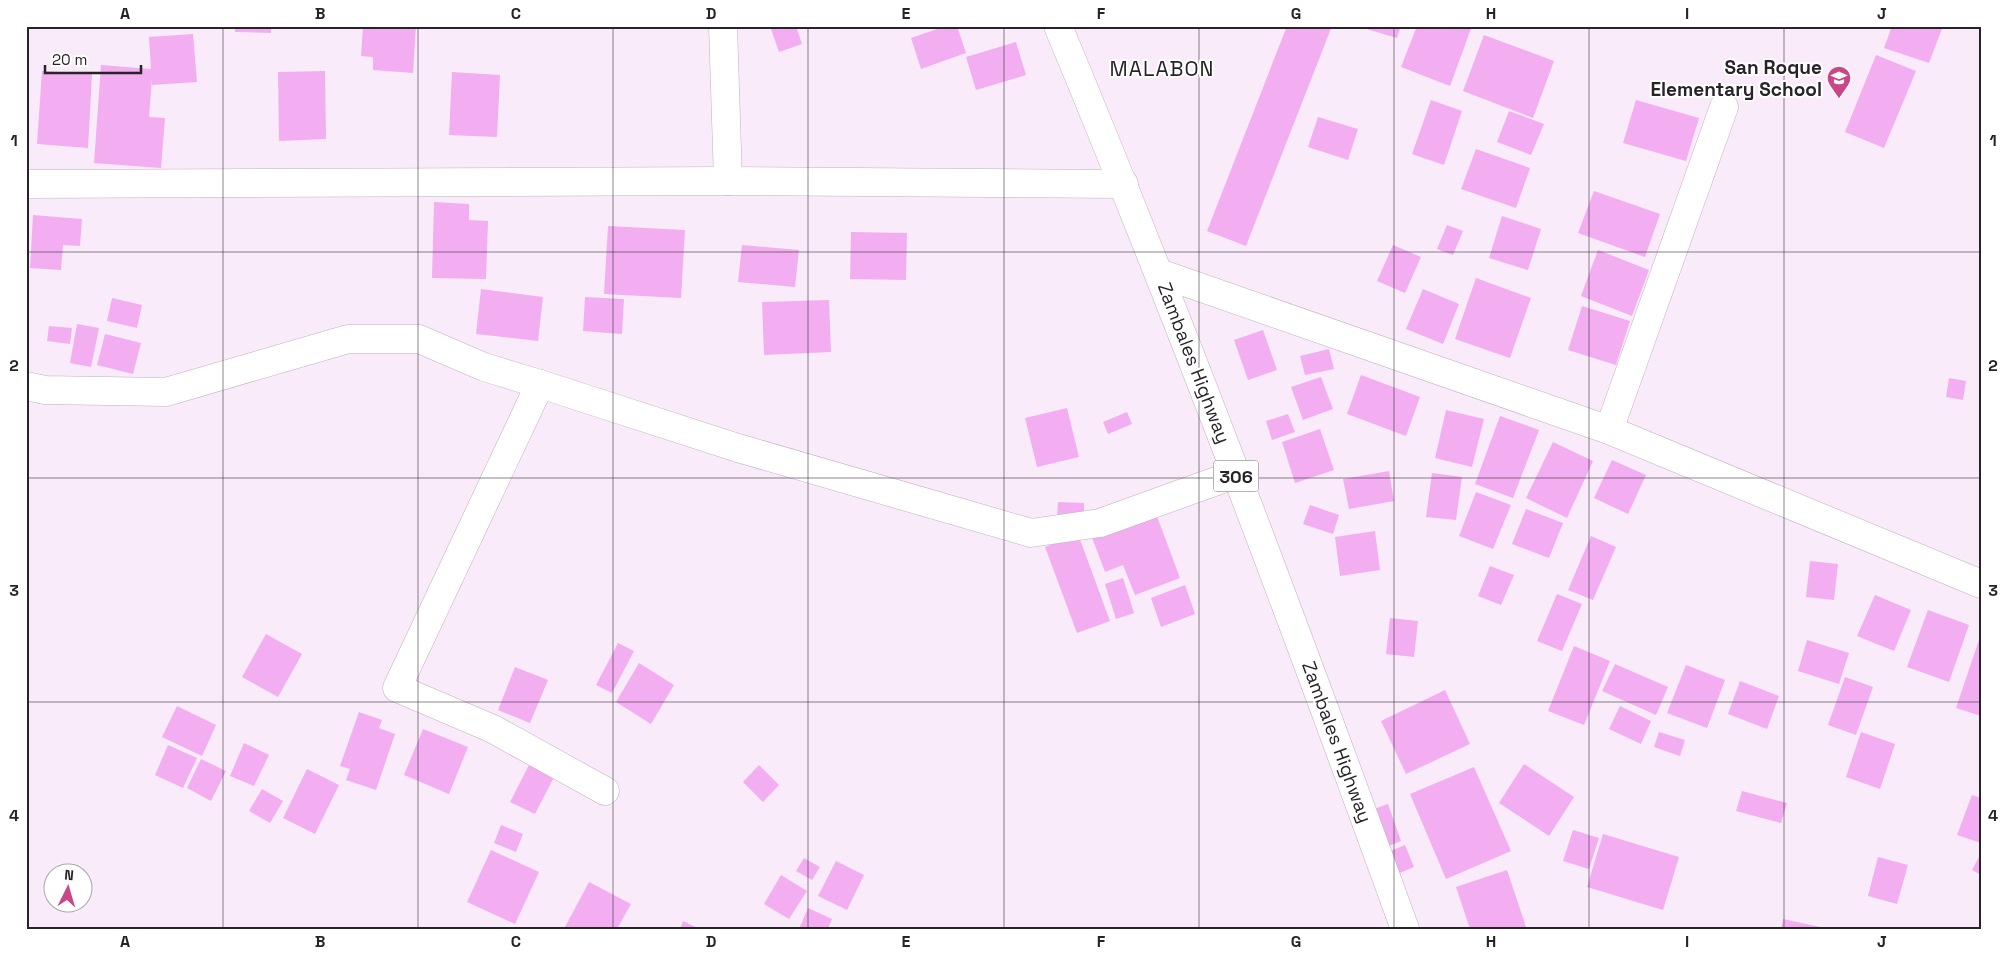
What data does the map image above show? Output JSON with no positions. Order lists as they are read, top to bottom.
{
  "streets": {
    "street": ["Zambales Highway", "306"]
  },
  "districts": ["MALABON"],
  "places": {
    "school or university": ["San Roque Elementary School"]
  },
  "scale_bar": "20 m",
  "north": "top",
  "grid": {
    "columns": [
      "A",
      "B",
      "C",
      "D",
      "E",
      "F",
      "G",
      "H",
      "I",
      "J"
    ],
    "rows": [
      "1",
      "2",
      "3",
      "4"
    ]
  }
}
